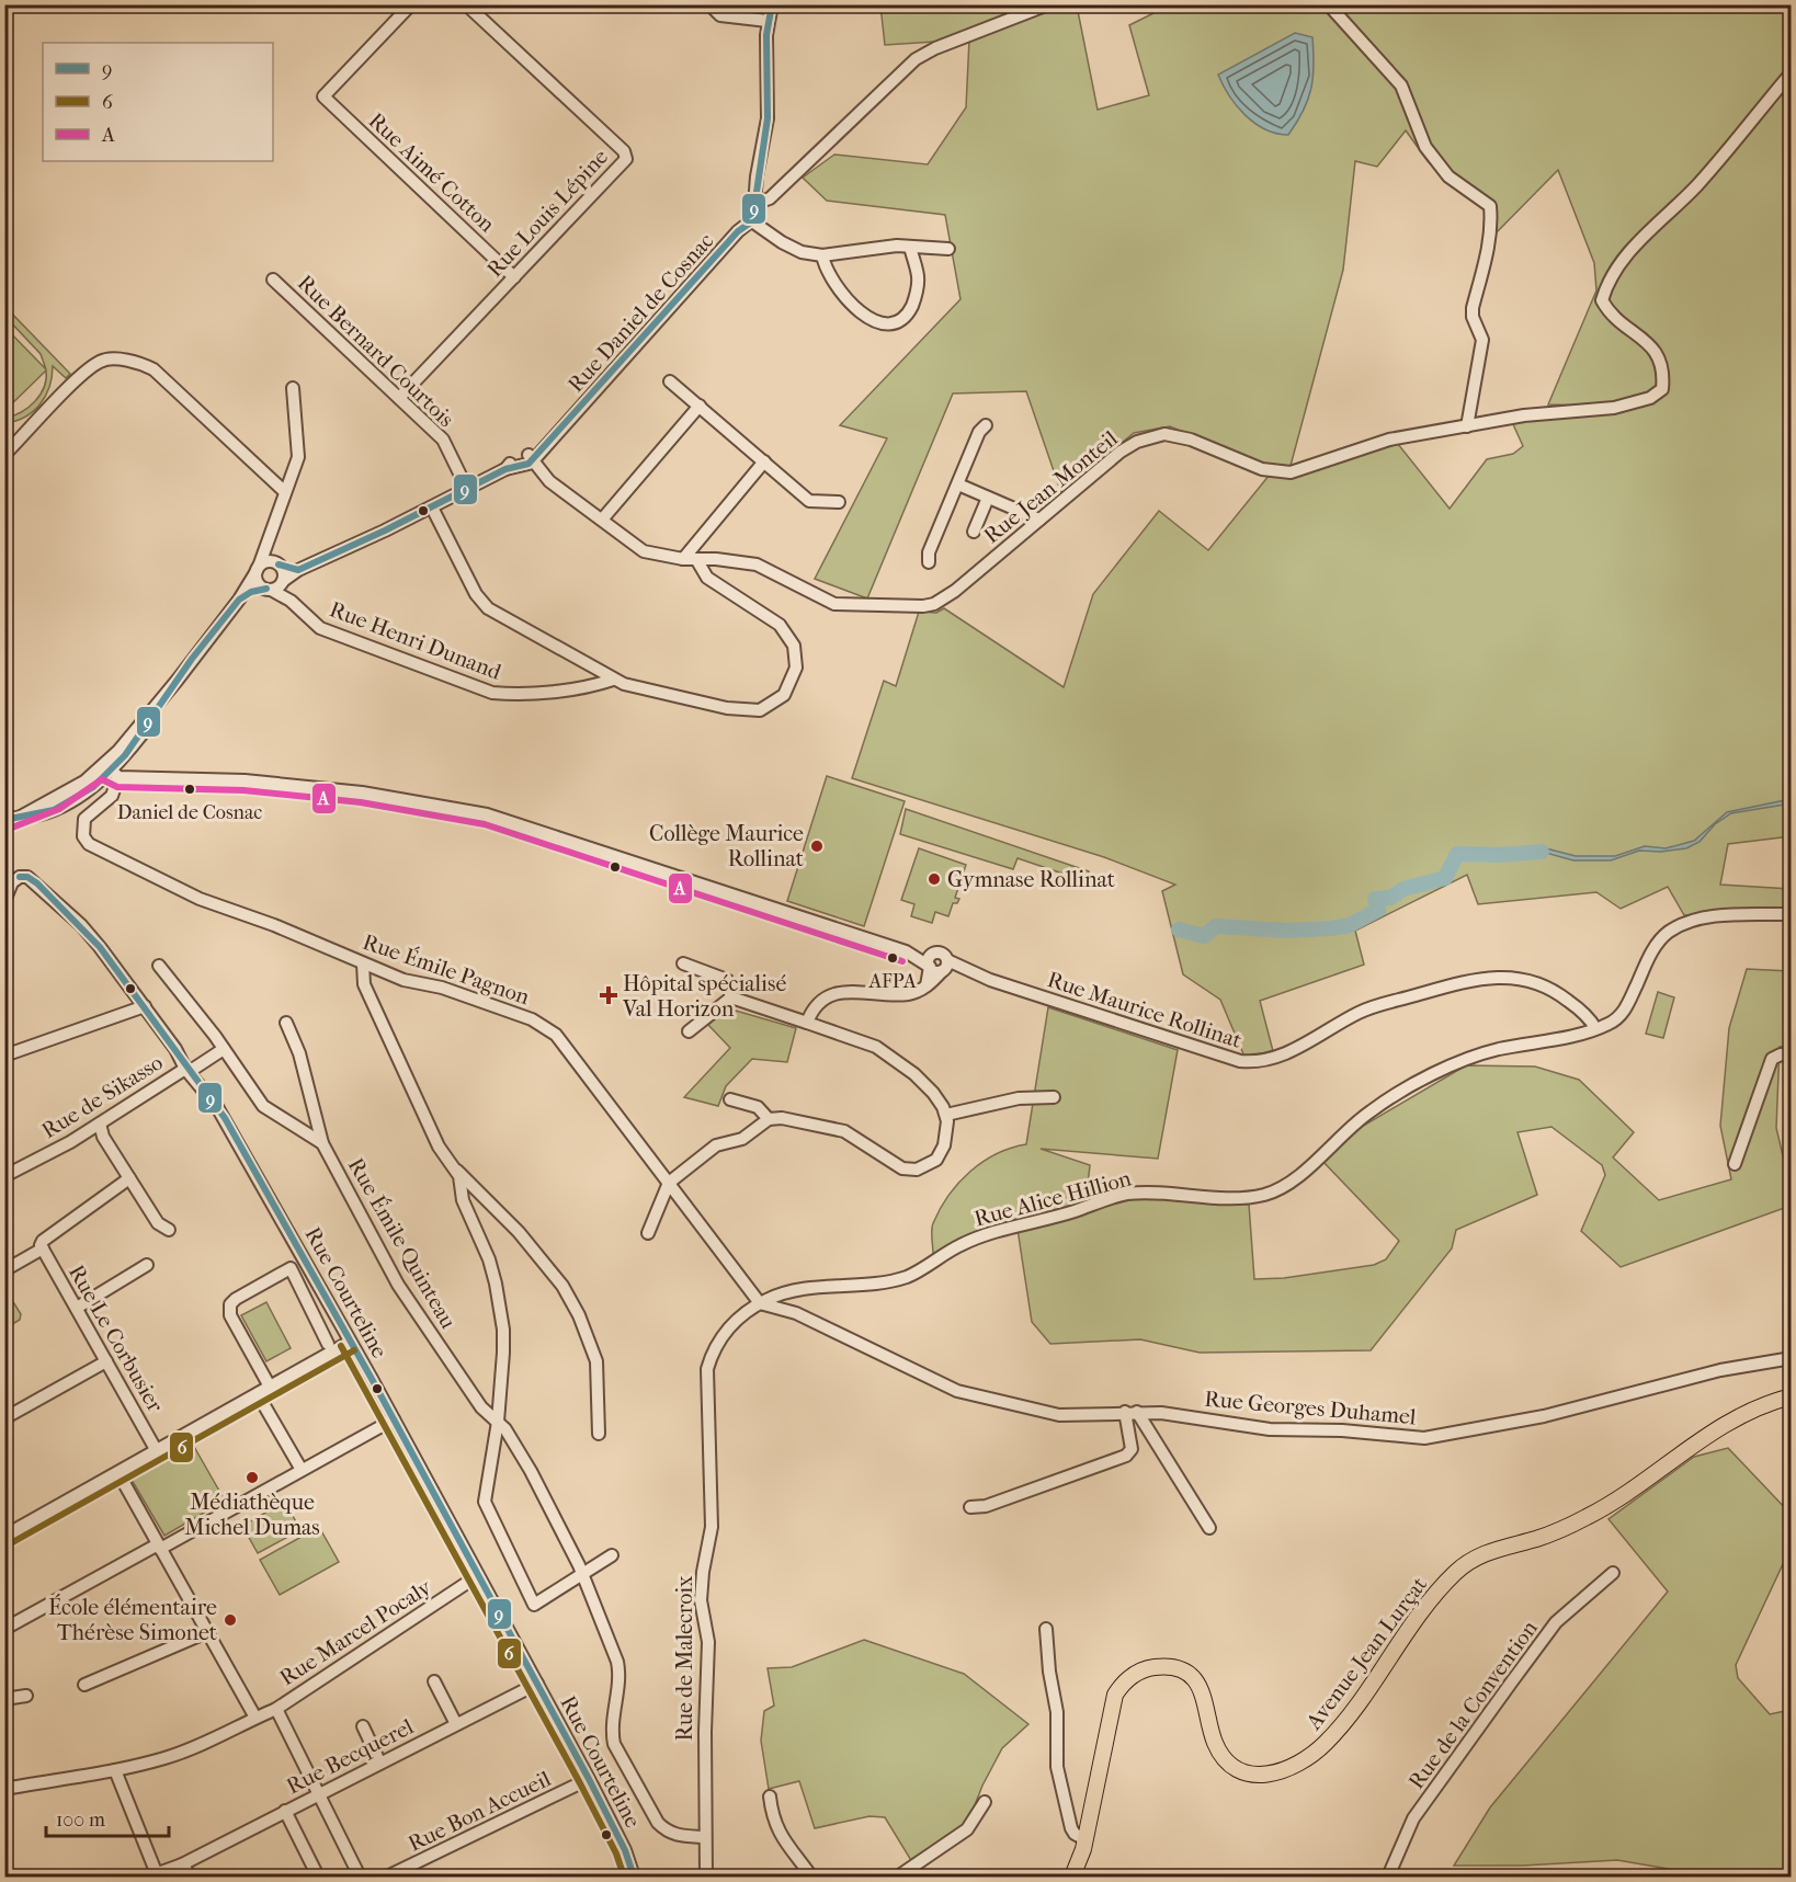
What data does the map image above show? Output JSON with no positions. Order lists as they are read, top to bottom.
{
  "streets": {
    "main road": ["Avenue Jean Lurçat"],
    "street": [
      "Rue Aimé Cotton",
      "Rue Louis Lépine",
      "Rue Daniel de Cosnac",
      "Rue Bernard Courtois",
      "Rue Jean Monteil",
      "Rue Henri Dunand",
      "Rue Émile Pagnon",
      "Rue Maurice Rollinat",
      "Rue de Sikasso",
      "Rue Alice Hillion",
      "Rue Émile Quinteau",
      "Rue Courteline",
      "Rue Le Corbusier",
      "Rue Georges Duhamel",
      "Rue Marcel Pocaly",
      "Rue de Malecroix",
      "Rue de la Convention",
      "Rue Becquerel",
      "Rue Bon Accueil"
    ]
  },
  "crossings": [
    ["Rue Aimé Cotton", "Rue Louis Lépine"],
    ["Rue Louis Lépine", "Rue Bernard Courtois"],
    ["Rue Daniel de Cosnac", "Rue Bernard Courtois"],
    ["Rue Daniel de Cosnac", "Rue Jean Monteil"],
    ["Rue Daniel de Cosnac", "Rue Henri Dunand"],
    ["Rue Émile Pagnon", "Rue Maurice Rollinat"],
    ["Rue Émile Pagnon", "Rue Alice Hillion"],
    ["Rue Émile Pagnon", "Rue Georges Duhamel"],
    ["Rue Émile Pagnon", "Rue de Malecroix"],
    ["Rue Maurice Rollinat", "Rue Alice Hillion"],
    ["Rue de Sikasso", "Rue Courteline"],
    ["Rue Alice Hillion", "Rue Georges Duhamel"],
    ["Rue Alice Hillion", "Rue de Malecroix"],
    ["Rue Émile Quinteau", "Rue de Malecroix"],
    ["Rue Courteline", "Rue Marcel Pocaly"],
    ["Rue Courteline", "Rue Becquerel"],
    ["Rue Courteline", "Rue Bon Accueil"],
    ["Rue Georges Duhamel", "Rue de Malecroix"]
  ],
  "places": {
    "other": [
      "Daniel de Cosnac",
      "Collège Maurice Rollinat",
      "Gymnase Rollinat",
      "AFPA",
      "Médiathèque Michel Dumas",
      "École élémentaire Thérèse Simonet"
    ],
    "health": ["Hôpital spécialisé Val Horizon"]
  },
  "lines": ["transit line 9", "transit line A", "transit line 6"],
  "legend": ["9", "6", "A"],
  "scale_bar": "100 m"
}
